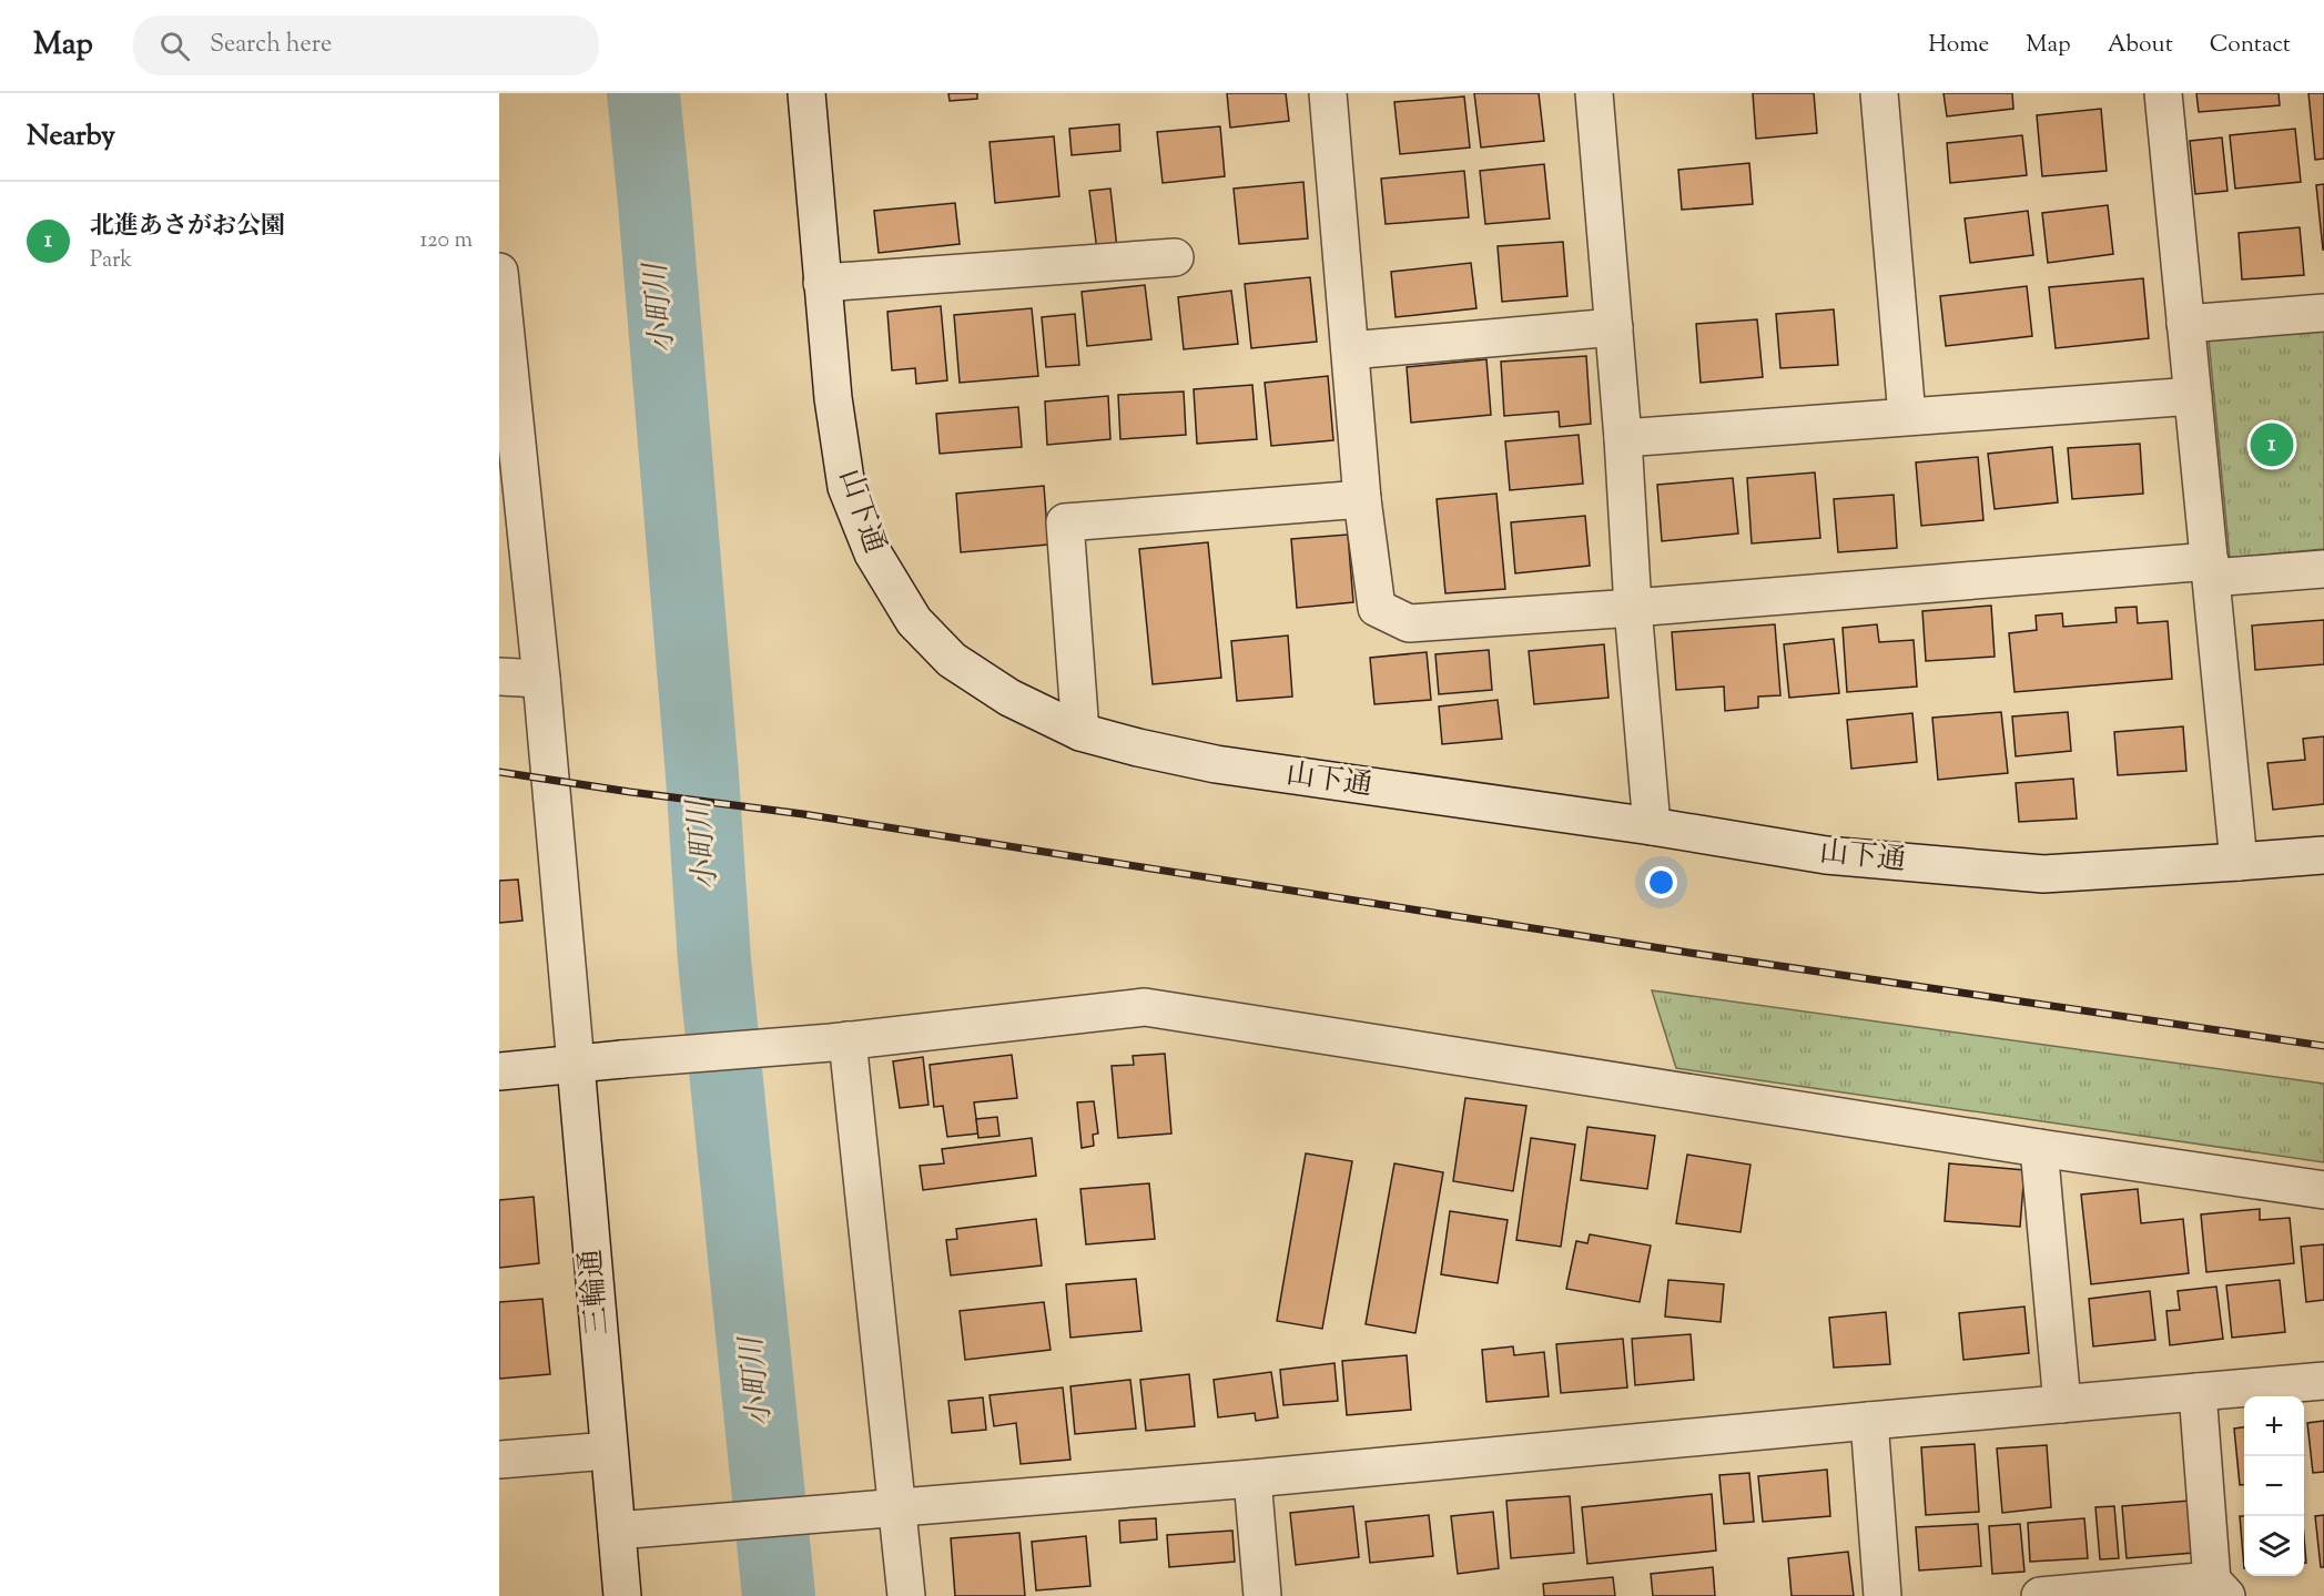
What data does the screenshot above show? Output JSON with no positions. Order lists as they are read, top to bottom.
{
  "streets": {
    "street": ["山下通", "三輪通"]
  },
  "water": ["小町川"],
  "page": {
    "header": "Map",
    "search": "Search here",
    "nav": [
      "Home",
      "Map",
      "About",
      "Contact"
    ],
    "heading": "Nearby",
    "list": [
      {
        "mark": "1",
        "name": "北進あさがお公園",
        "note": "Park",
        "value": "120 m"
      }
    ],
    "pins": "1",
    "map_buttons": ["+", "−"]
  }
}
